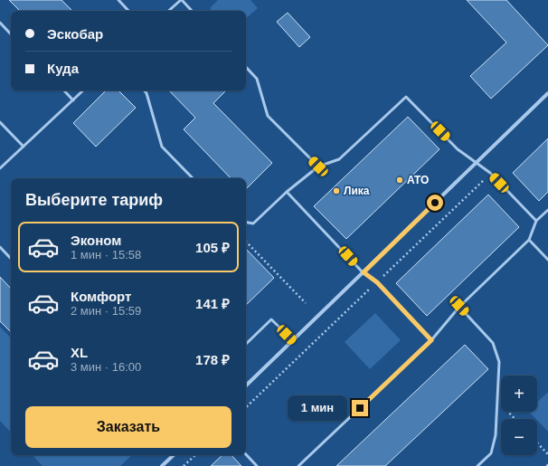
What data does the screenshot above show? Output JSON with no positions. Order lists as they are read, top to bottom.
{
  "places": ["АТО", "Лика"],
  "page": {
    "banner": ["Эскобар", "Куда"],
    "heading": "Выберите тариф",
    "list": [
      {
        "name": "Эконом",
        "note": "1 мин · 15:58",
        "value": "105 ₽"
      },
      {
        "name": "Комфорт",
        "note": "2 мин · 15:59",
        "value": "141 ₽"
      },
      {
        "name": "XL",
        "note": "3 мин · 16:00",
        "value": "178 ₽"
      }
    ],
    "map_buttons": ["+", "−"],
    "bubble": "1 мин",
    "buttons": "Заказать"
  }
}
